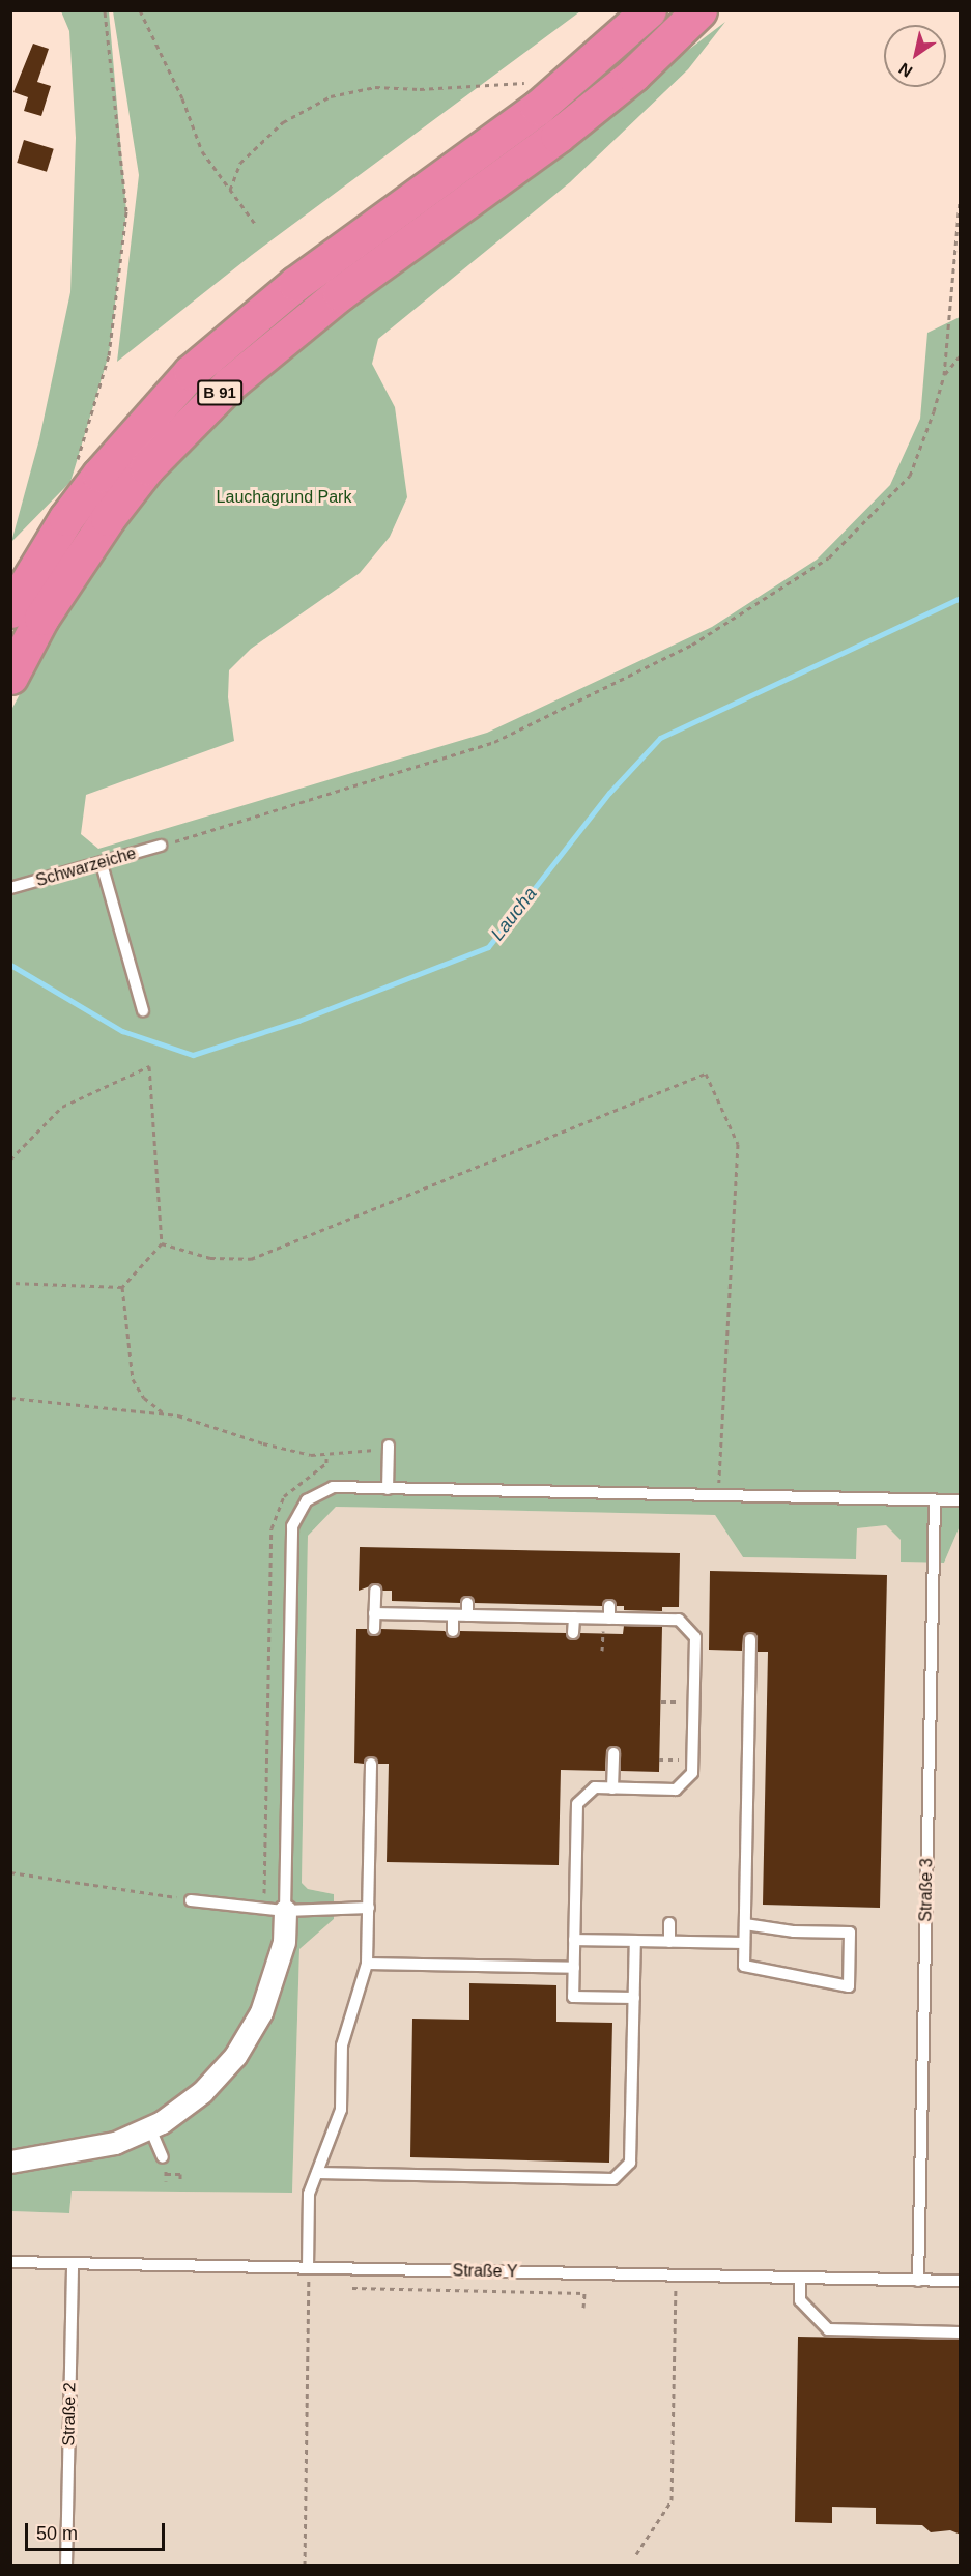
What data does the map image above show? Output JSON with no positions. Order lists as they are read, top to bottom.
{
  "streets": {
    "highway": ["B 91"],
    "lane": [
      "Schwarzeiche",
      "Straße 3",
      "Straße Y",
      "Straße 2"
    ]
  },
  "crossings": [
    ["Straße 3", "Straße Y"],
    ["Straße Y", "Straße 2"]
  ],
  "water": ["Laucha"],
  "parks": ["Lauchagrund Park"],
  "scale_bar": "50 m",
  "north": "bottom left"
}
